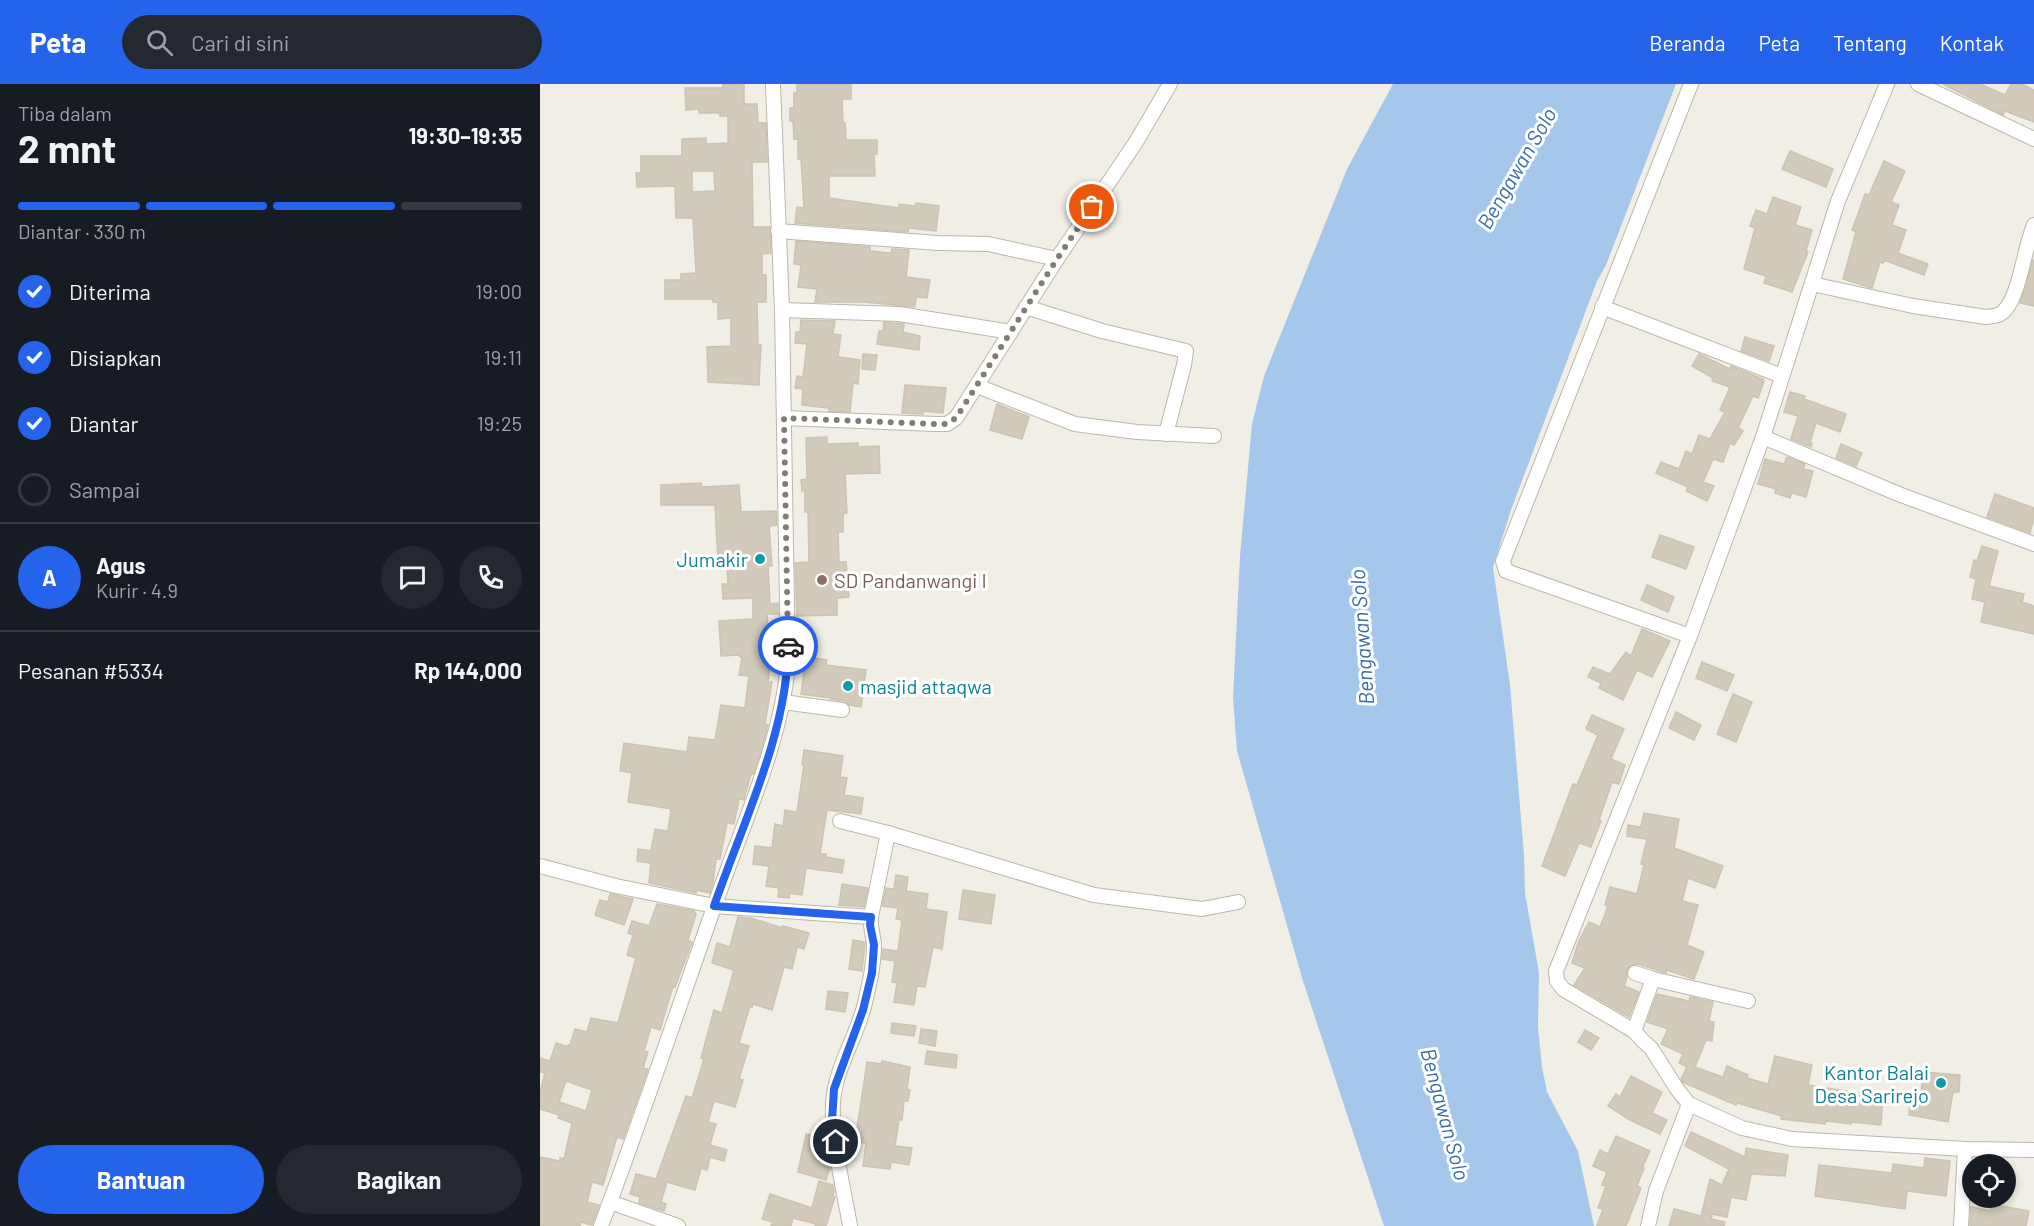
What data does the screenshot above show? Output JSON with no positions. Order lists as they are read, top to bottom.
{
  "water": ["Bengawan Solo"],
  "places": [
    "Jumakir",
    "SD Pandanwangi I",
    "masjid attaqwa",
    "Kantor Balai Desa Sarirejo"
  ],
  "page": {
    "header": "Peta",
    "search": "Cari di sini",
    "nav": [
      "Beranda",
      "Peta",
      "Tentang",
      "Kontak"
    ],
    "heading": ["2 mnt", "Tiba dalam", "19:30–19:35"],
    "panel": [
      "Agus",
      "Kurir · 4.9",
      "Pesanan #5334",
      "Rp 144,000"
    ],
    "bar": "Diantar · 330 m",
    "list": [
      ["Diterima", "19:00"],
      ["Disiapkan", "19:11"],
      ["Diantar", "19:25"],
      "Sampai"
    ],
    "round": "A",
    "buttons": ["Bantuan", "Bagikan"]
  }
}
